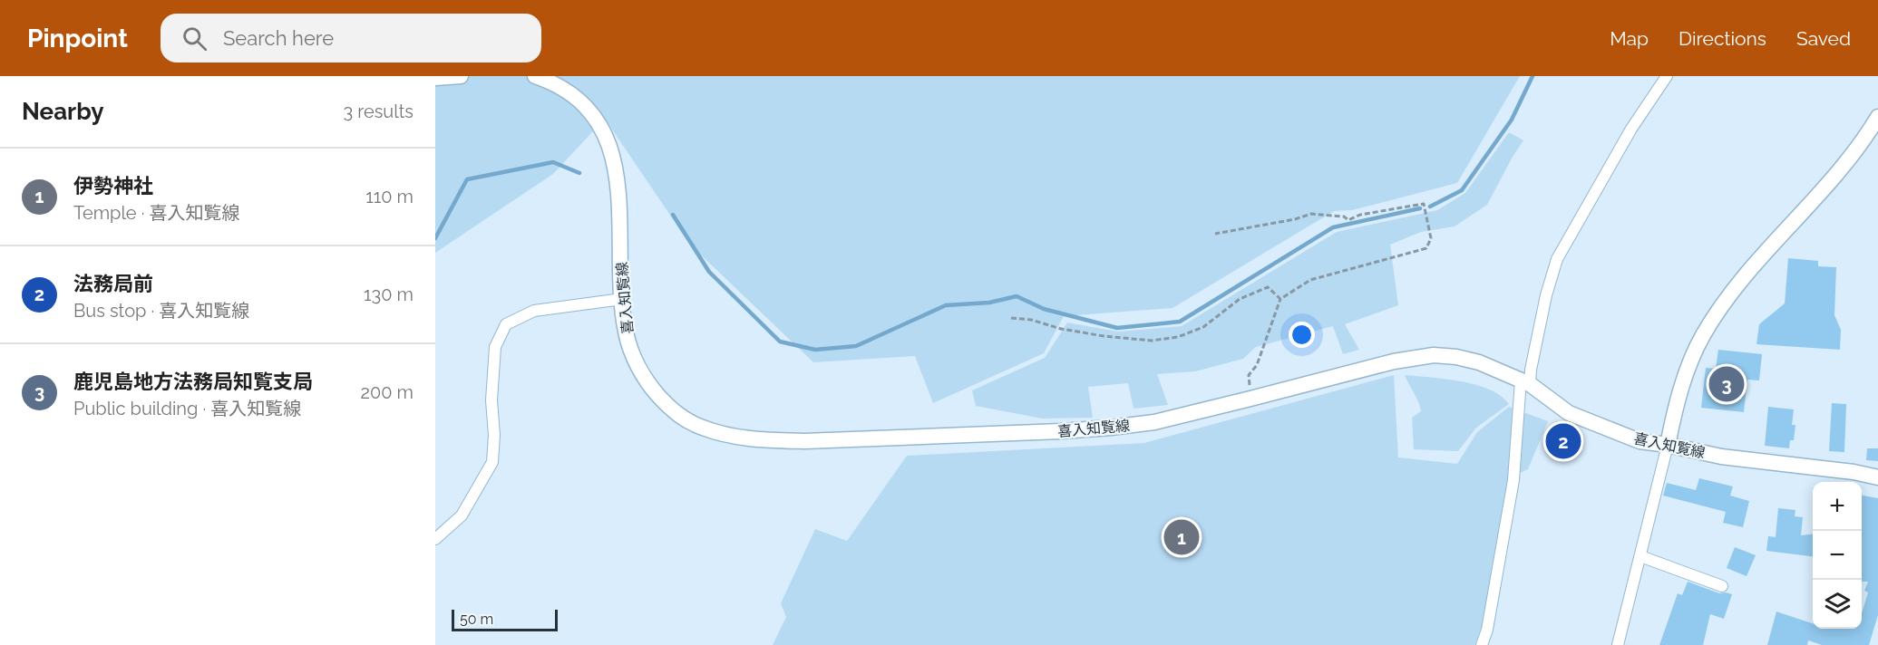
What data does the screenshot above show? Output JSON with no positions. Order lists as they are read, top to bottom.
{
  "streets": {
    "main road": ["喜入知覧線"]
  },
  "scale_bar": "50 m",
  "page": {
    "header": "Pinpoint",
    "search": "Search here",
    "nav": ["Map", "Directions", "Saved"],
    "heading": ["Nearby", "3 results"],
    "list": [
      {
        "mark": "1",
        "name": "伊勢神社",
        "note": "Temple · 喜入知覧線",
        "value": "110 m"
      },
      {
        "mark": "2",
        "name": "法務局前",
        "note": "Bus stop · 喜入知覧線",
        "value": "130 m"
      },
      {
        "mark": "3",
        "name": "鹿児島地方法務局知覧支局",
        "note": "Public building · 喜入知覧線",
        "value": "200 m"
      }
    ],
    "pins": ["3", "2", "1"],
    "map_buttons": ["+", "−"],
    "scale": "50 m"
  }
}
